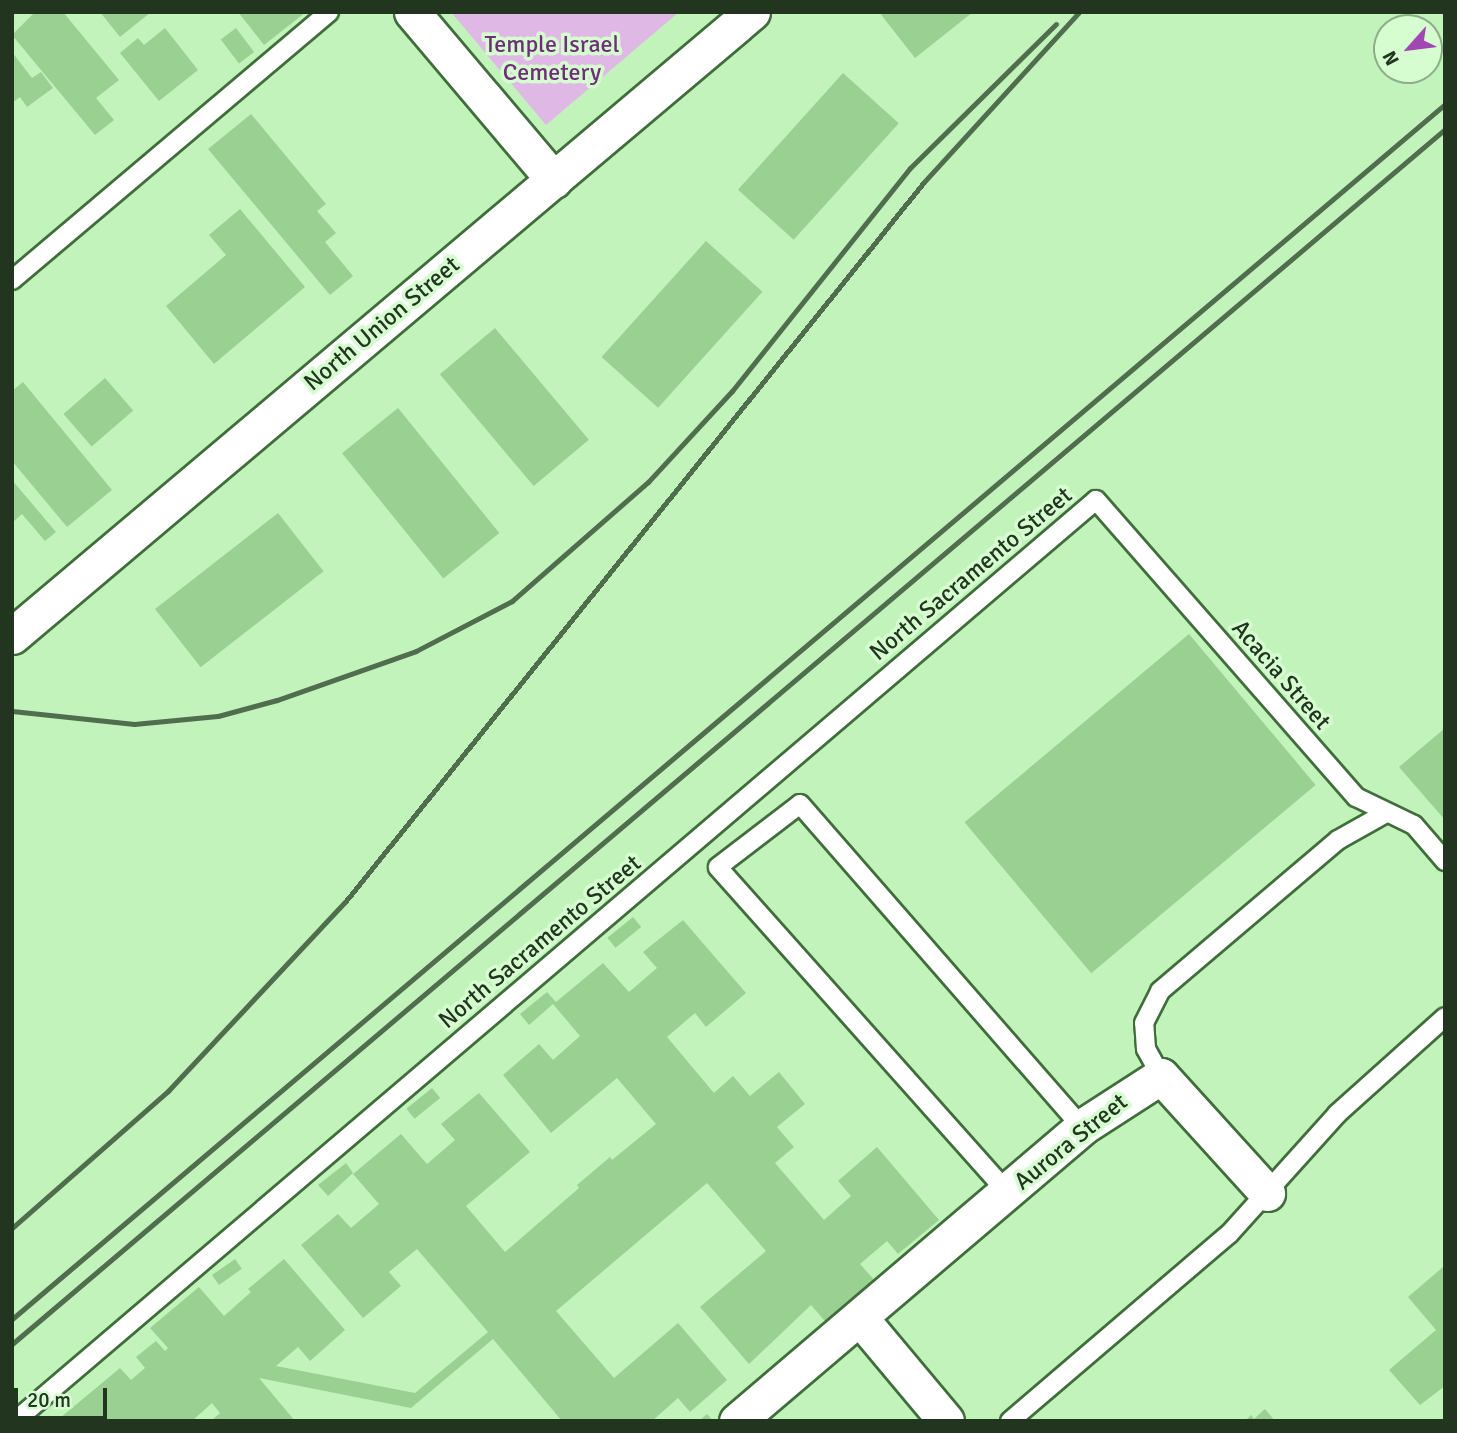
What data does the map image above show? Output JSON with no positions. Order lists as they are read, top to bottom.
{
  "streets": {
    "street": ["North Union Street", "Aurora Street"],
    "lane": ["North Sacramento Street", "Acacia Street"]
  },
  "crossings": [
    ["North Sacramento Street", "Acacia Street"]
  ],
  "parks": ["Temple Israel Cemetery"],
  "scale_bar": "20 m",
  "north": "bottom left"
}
